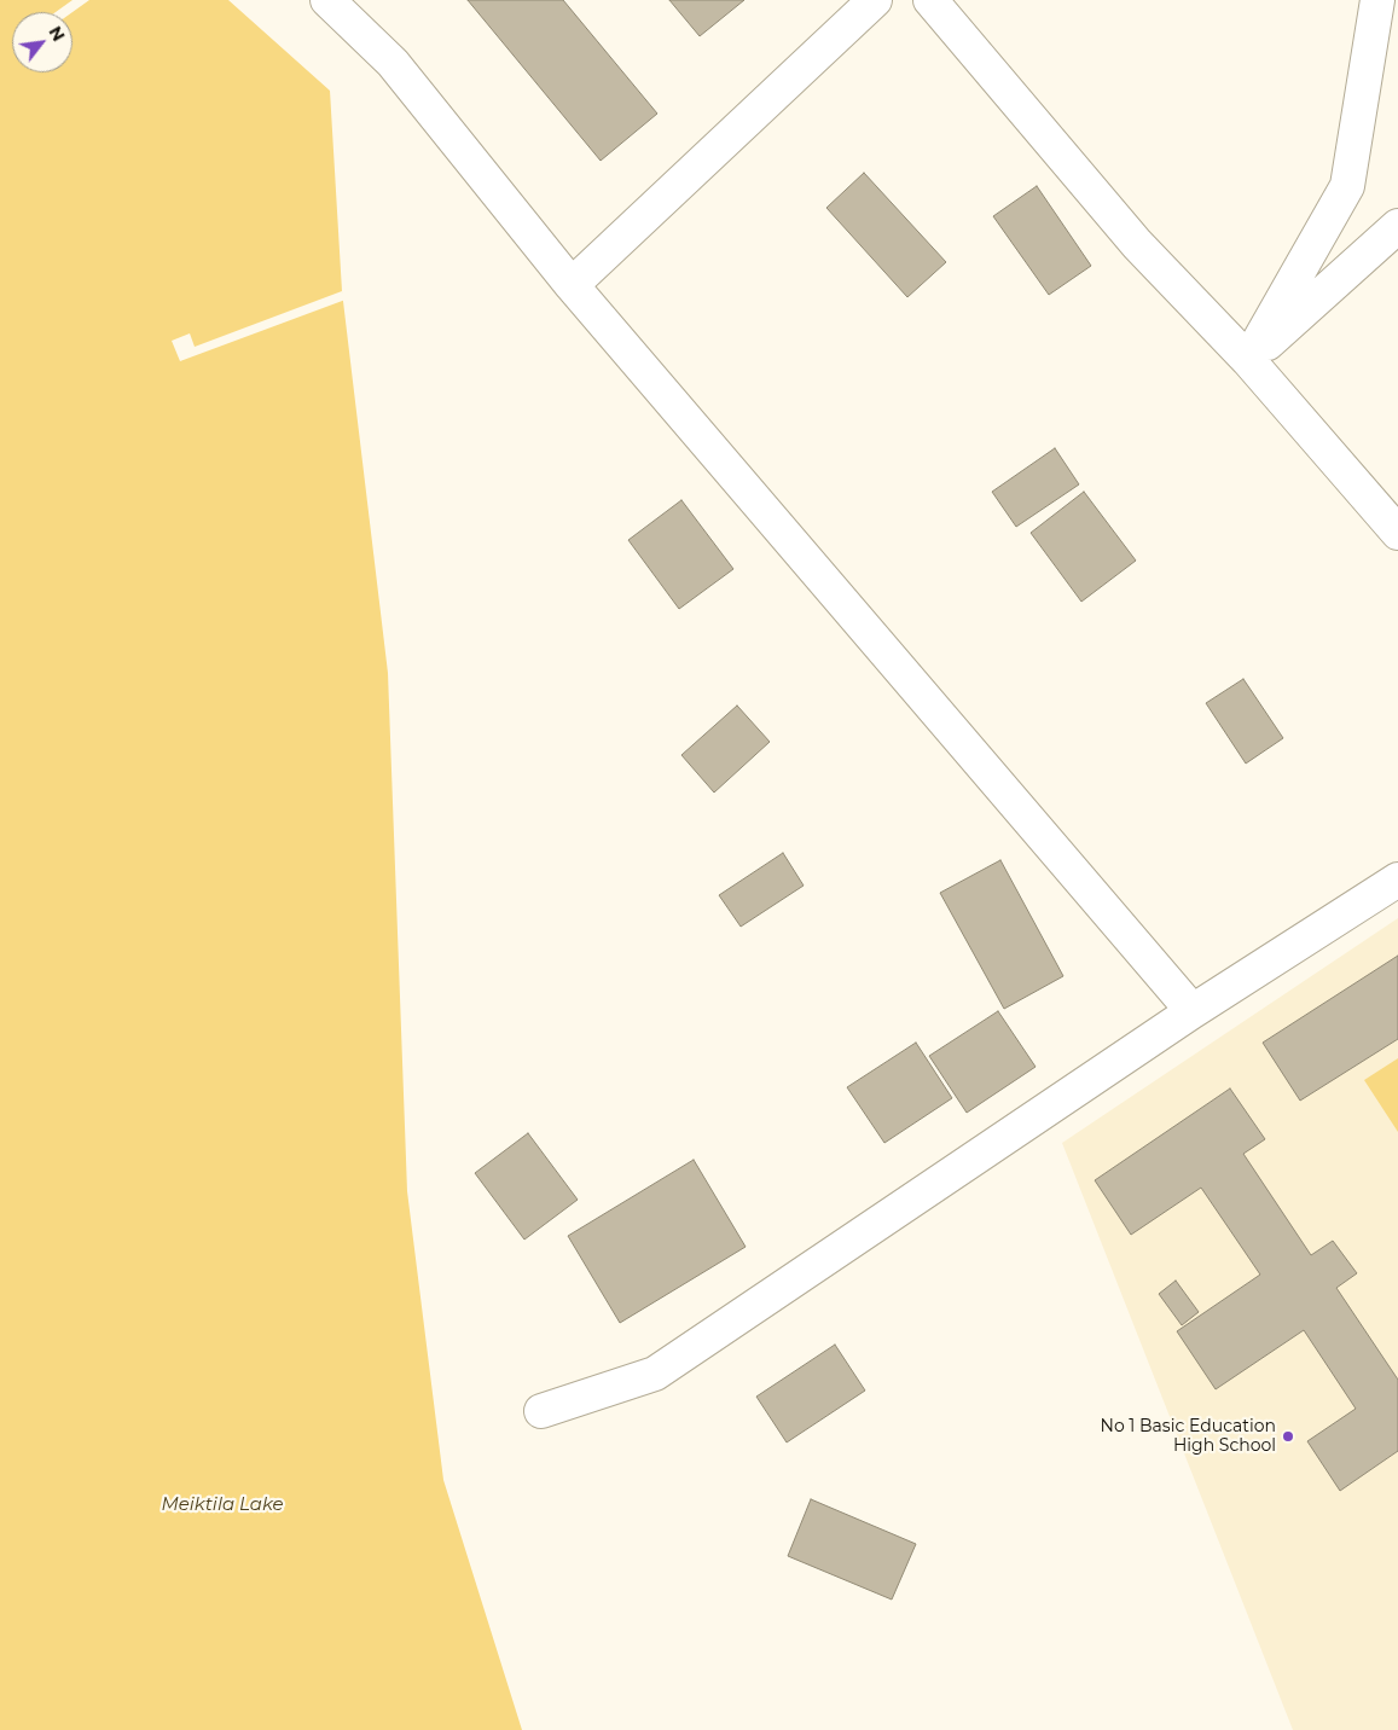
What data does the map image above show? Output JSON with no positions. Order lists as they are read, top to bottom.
{
  "water": ["Meiktila Lake"],
  "places": ["No 1 Basic Education High School"],
  "north": "top right"
}
